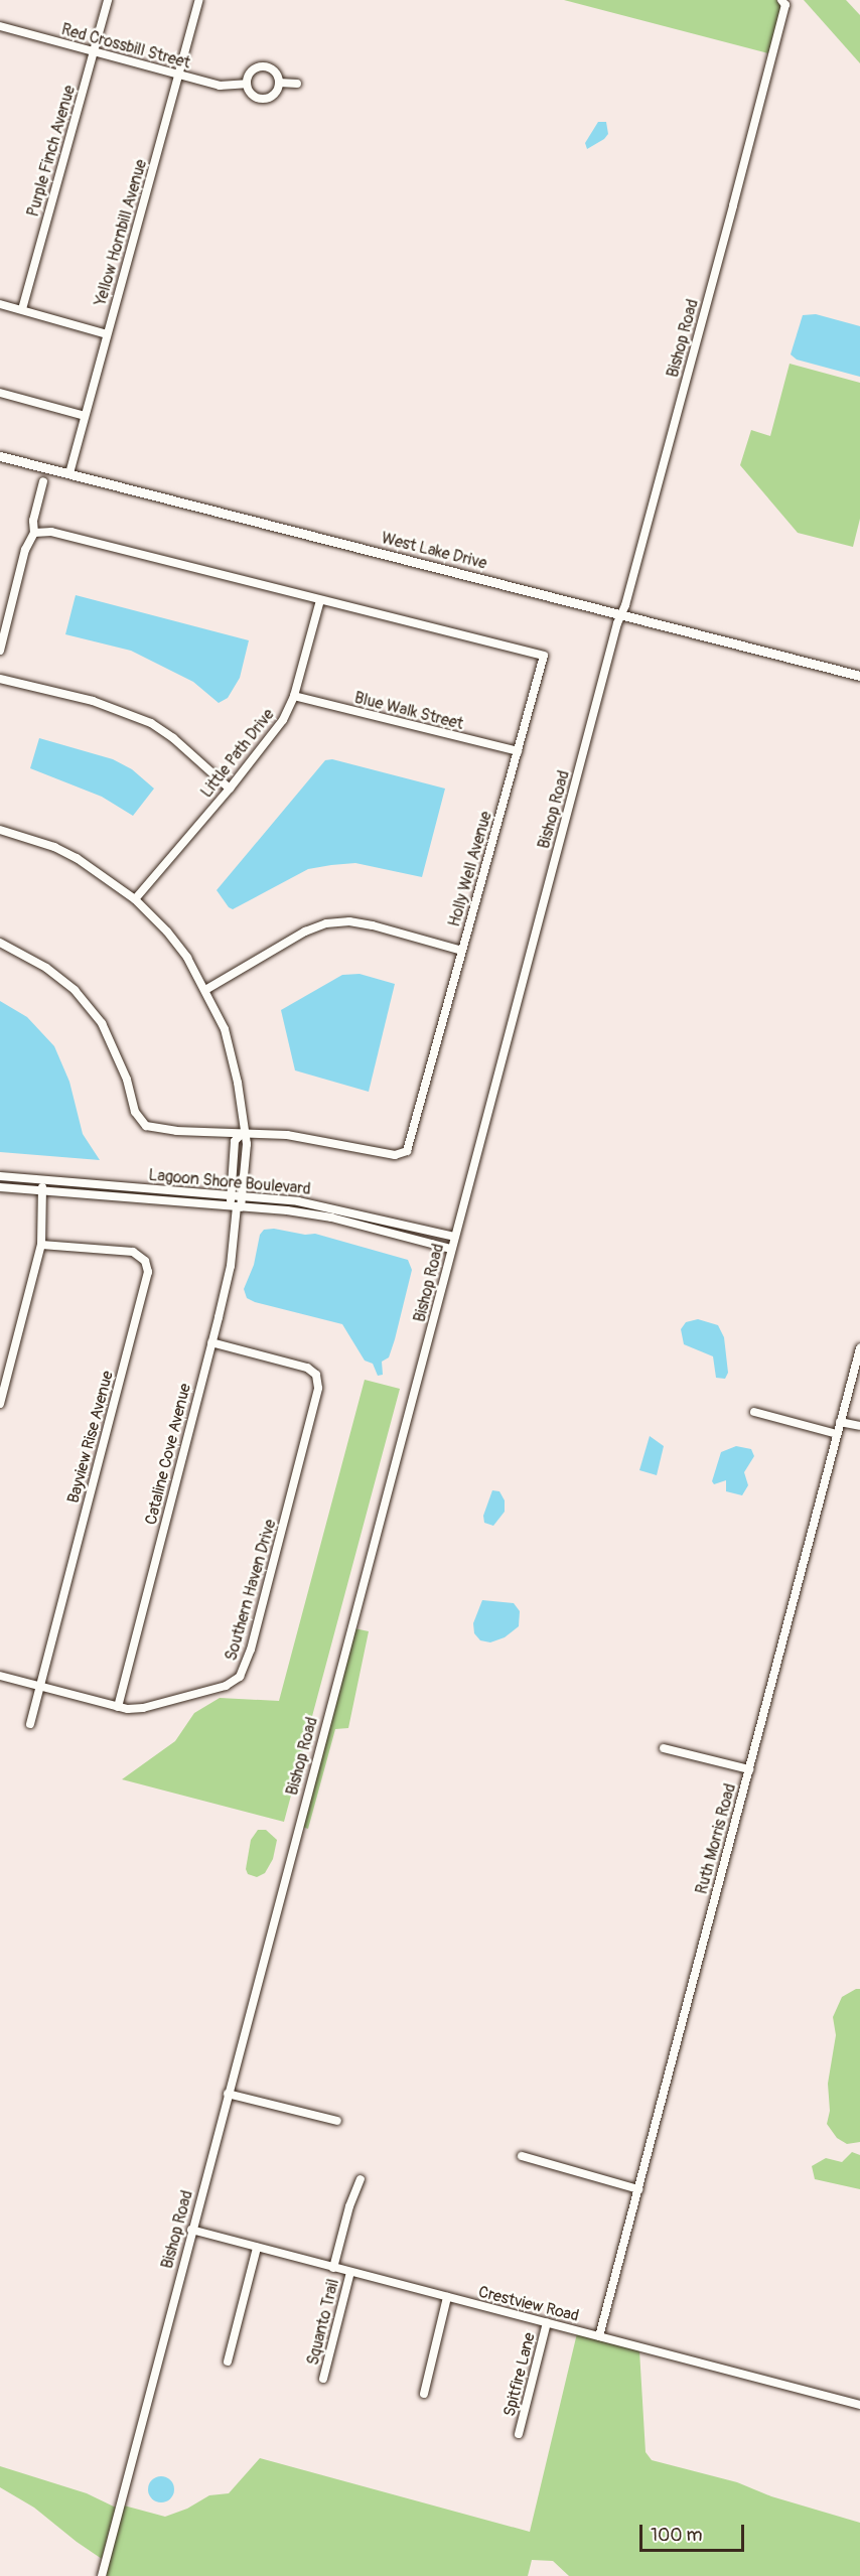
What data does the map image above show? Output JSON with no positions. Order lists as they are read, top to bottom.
{
  "streets": {
    "street": [
      "Red Crossbill Street",
      "Purple Finch Avenue",
      "Yellow Hornbill Avenue",
      "Bishop Road",
      "West Lake Drive",
      "Blue Walk Street",
      "Little Path Drive",
      "Holly Well Avenue",
      "Lagoon Shore Boulevard",
      "Bayview Rise Avenue",
      "Cataline Cove Avenue",
      "Southern Haven Drive",
      "Ruth Morris Road",
      "Crestview Road",
      "Squanto Trail",
      "Spitfire Lane"
    ]
  },
  "crossings": [
    ["Red Crossbill Street", "Purple Finch Avenue"],
    ["Red Crossbill Street", "Yellow Hornbill Avenue"],
    ["Yellow Hornbill Avenue", "West Lake Drive"],
    ["Bishop Road", "West Lake Drive"],
    ["Bishop Road", "Lagoon Shore Boulevard"],
    ["Bishop Road", "Crestview Road"],
    ["Blue Walk Street", "Little Path Drive"],
    ["Blue Walk Street", "Holly Well Avenue"],
    ["Little Path Drive", "Holly Well Avenue"],
    ["Lagoon Shore Boulevard", "Cataline Cove Avenue"],
    ["Bayview Rise Avenue", "Southern Haven Drive"],
    ["Cataline Cove Avenue", "Southern Haven Drive"],
    ["Ruth Morris Road", "Crestview Road"],
    ["Crestview Road", "Squanto Trail"],
    ["Crestview Road", "Spitfire Lane"]
  ],
  "scale_bar": "100 m"
}
